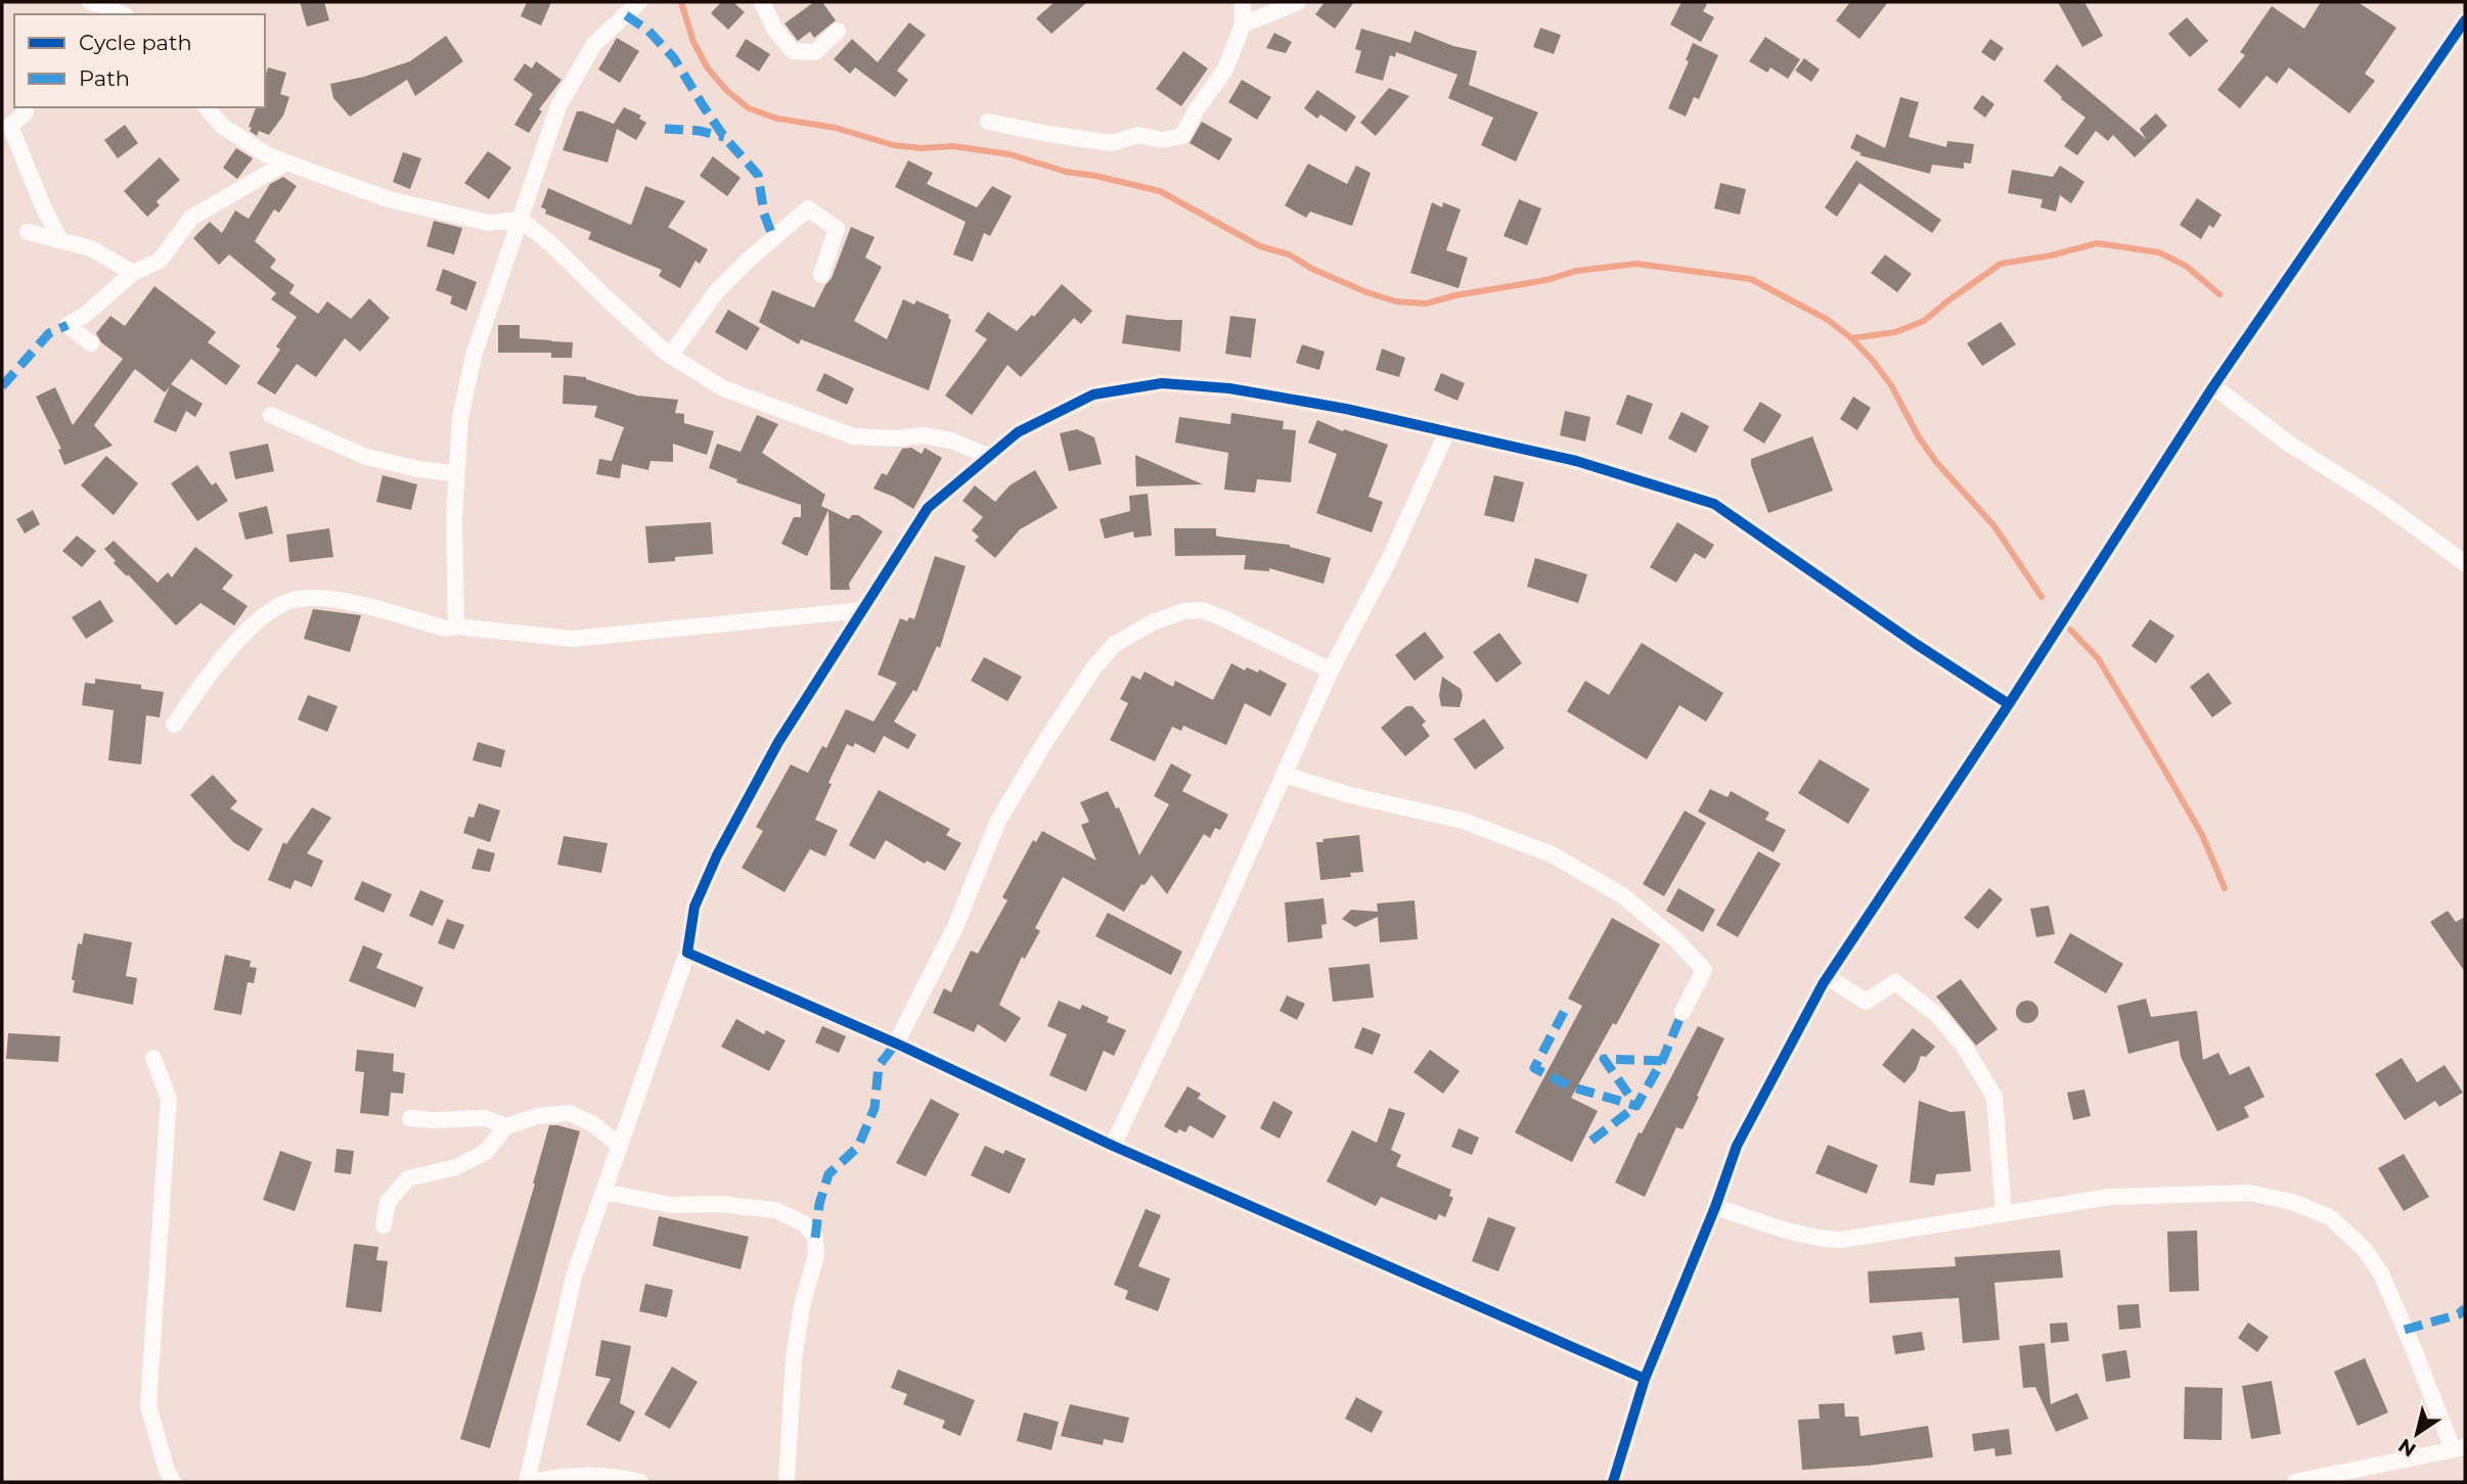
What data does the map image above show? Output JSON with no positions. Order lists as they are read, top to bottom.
{
  "legend": ["Cycle path", "Path"],
  "north": "bottom left"
}
